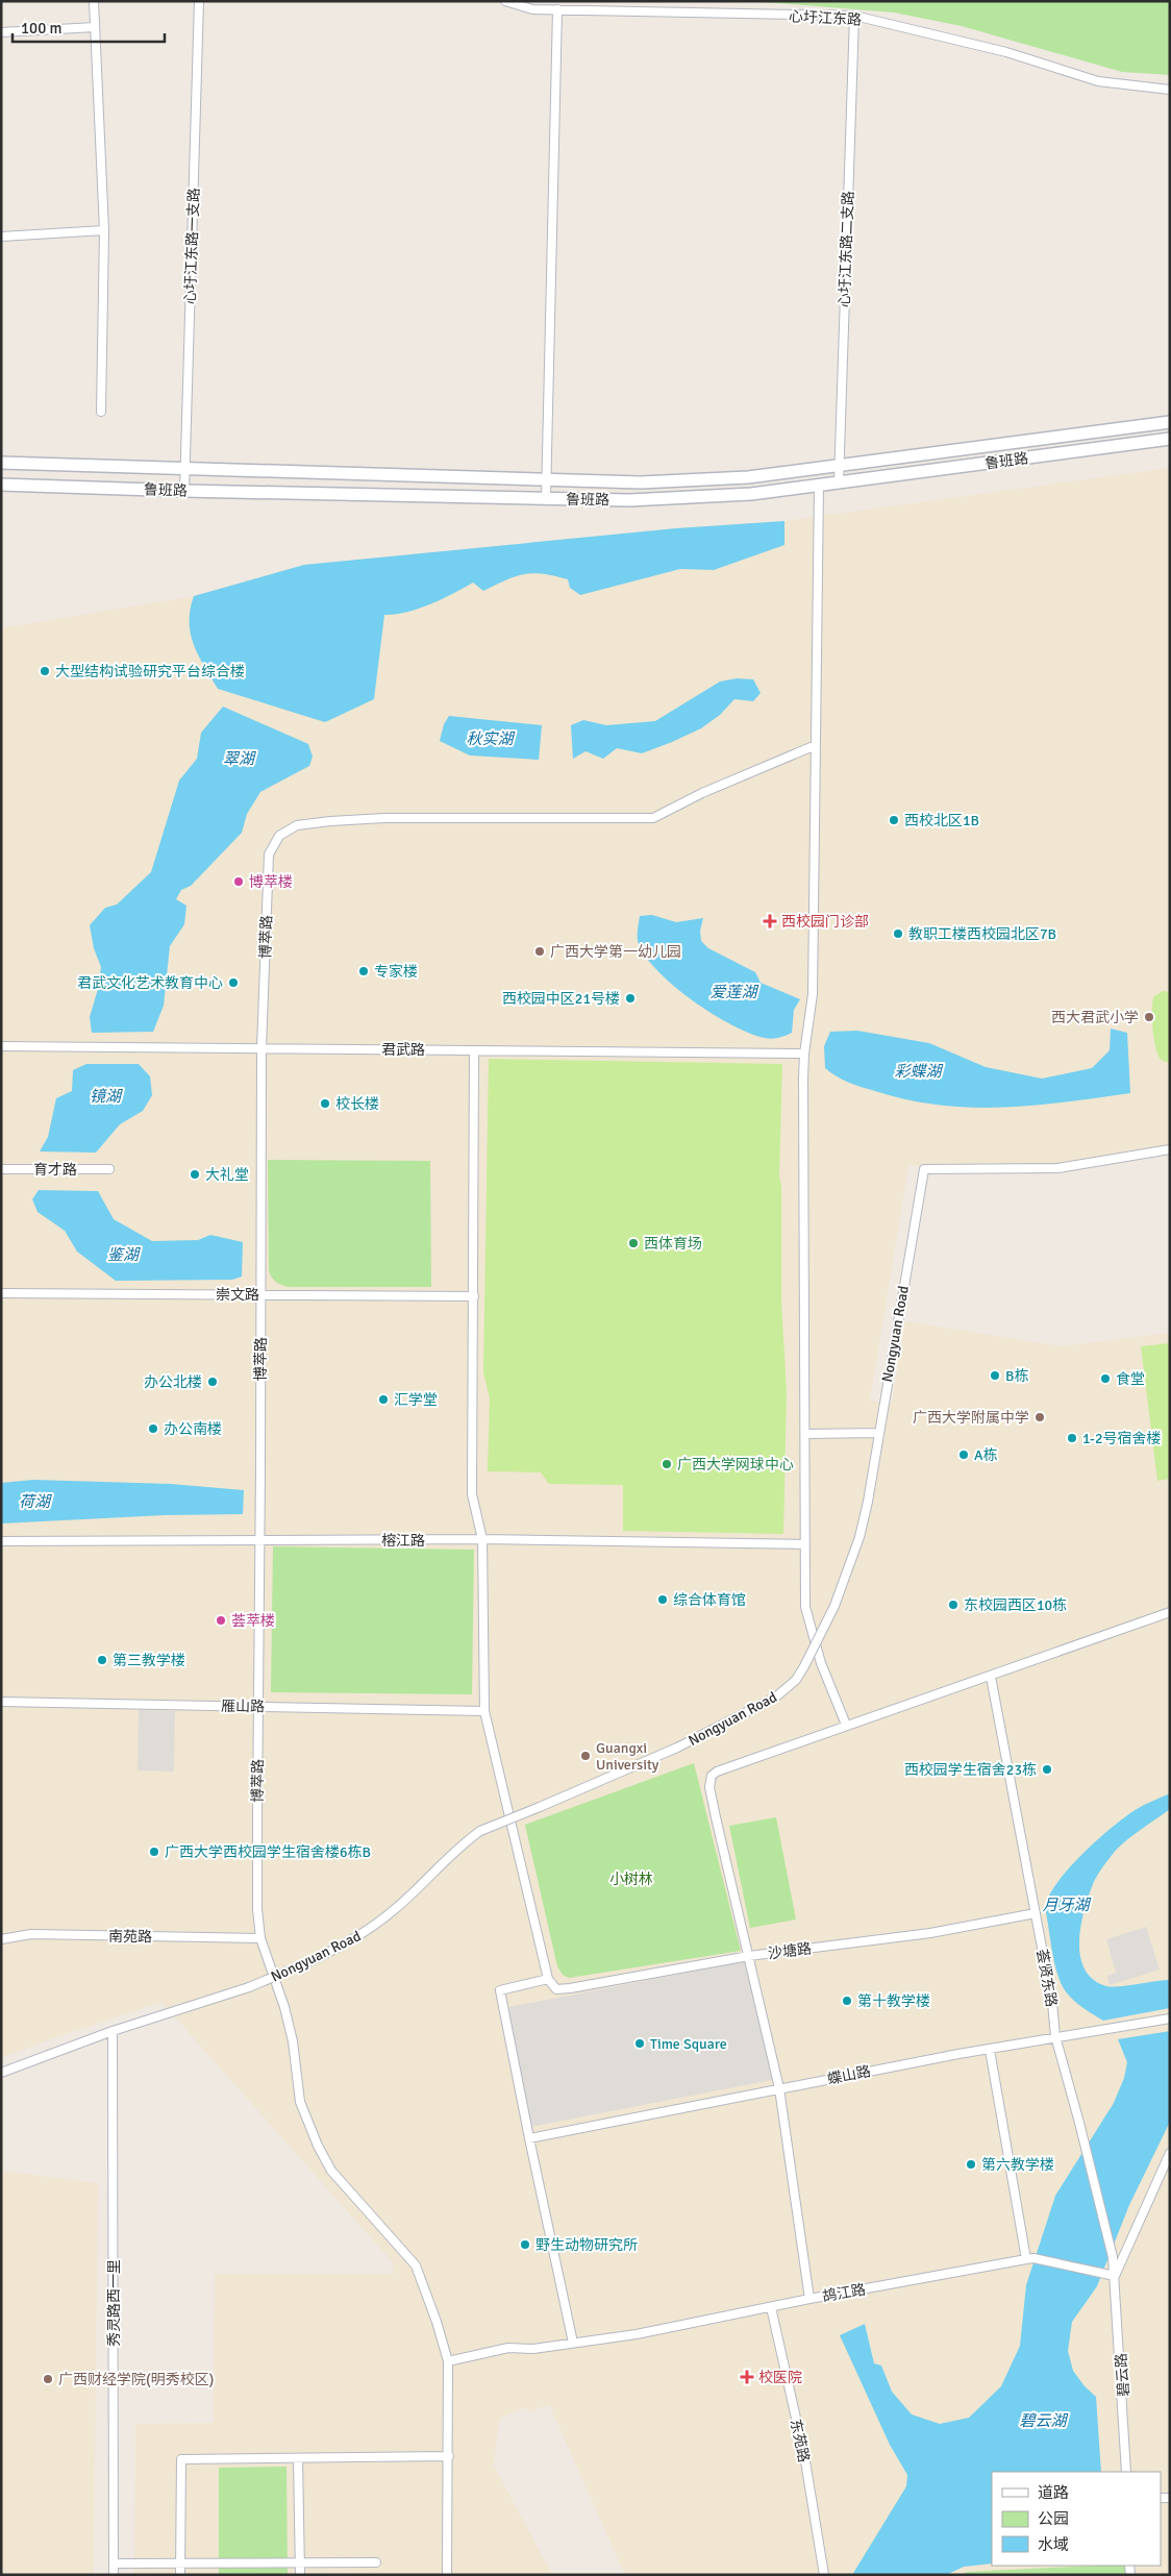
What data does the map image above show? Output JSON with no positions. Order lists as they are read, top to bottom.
{
  "streets": {
    "main road": ["鲁班路"],
    "street": [
      "心圩江东路",
      "心圩江东路一支路",
      "心圩江东路二支路",
      "博萃路",
      "君武路",
      "育才路",
      "崇文路",
      "Nongyuan Road",
      "榕江路",
      "雁山路",
      "南苑路",
      "沙塘路",
      "荟贤东路",
      "蝶山路",
      "鸪江路",
      "秀灵路西一里",
      "碧云路",
      "东苑路"
    ]
  },
  "crossings": [
    ["心圩江东路", "心圩江东路二支路"],
    ["心圩江东路一支路", "鲁班路"],
    ["心圩江东路二支路", "鲁班路"],
    ["博萃路", "君武路"],
    ["博萃路", "崇文路"],
    ["博萃路", "榕江路"],
    ["博萃路", "雁山路"],
    ["博萃路", "南苑路"],
    ["博萃路", "鸪江路"],
    ["Nongyuan Road", "秀灵路西一里"],
    ["沙塘路", "荟贤东路"],
    ["荟贤东路", "蝶山路"],
    ["荟贤东路", "鸪江路"],
    ["荟贤东路", "碧云路"],
    ["鸪江路", "碧云路"],
    ["鸪江路", "东苑路"]
  ],
  "water": [
    "秋实湖",
    "翠湖",
    "爱莲湖",
    "彩蝶湖",
    "镜湖",
    "鉴湖",
    "荷湖",
    "月牙湖",
    "碧云湖"
  ],
  "parks": ["小树林"],
  "places": {
    "other": [
      "大型结构试验研究平台综合楼",
      "西校北区1B",
      "博萃楼",
      "教职工楼西校园北区7B",
      "广西大学第一幼儿园",
      "专家楼",
      "君武文化艺术教育中心",
      "西校园中区21号楼",
      "西大君武小学",
      "校长楼",
      "大礼堂",
      "西体育场",
      "B栋",
      "食堂",
      "办公北楼",
      "汇学堂",
      "广西大学附属中学",
      "办公南楼",
      "1-2号宿舍楼",
      "A栋",
      "广西大学网球中心",
      "综合体育馆",
      "东校园西区10栋",
      "荟萃楼",
      "第三教学楼",
      "Guangxi University",
      "西校园学生宿舍23栋",
      "广西大学西校园学生宿舍楼6栋B",
      "第十教学楼",
      "Time Square",
      "第六教学楼",
      "野生动物研究所",
      "广西财经学院(明秀校区)"
    ],
    "health": ["西校园门诊部", "校医院"]
  },
  "legend": ["道路", "公园", "水域"],
  "scale_bar": "100 m"
}
